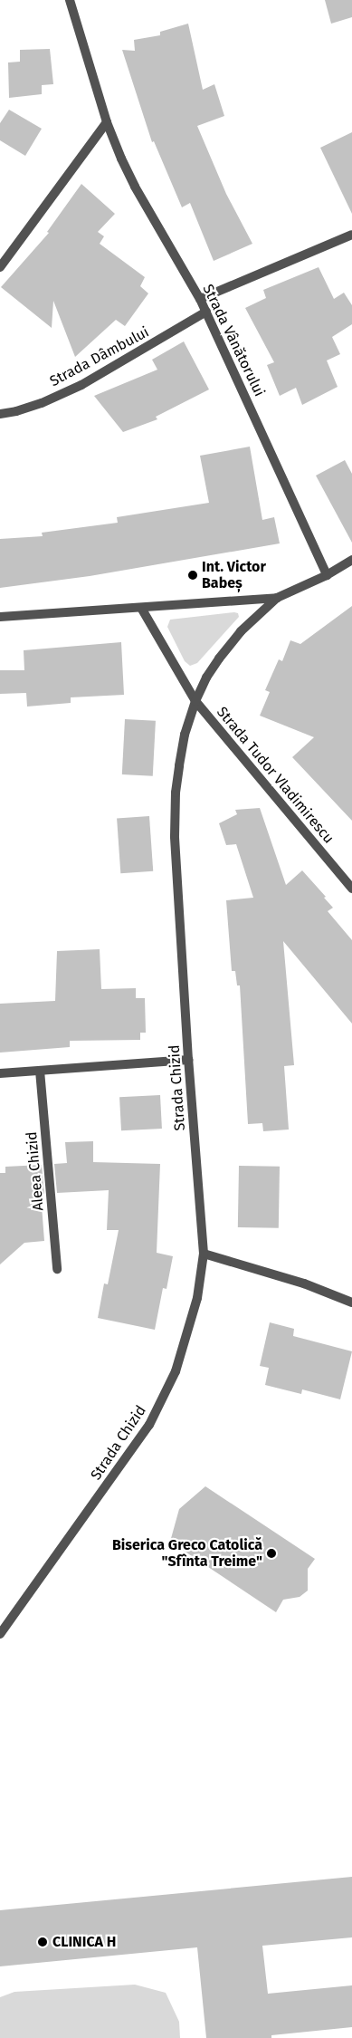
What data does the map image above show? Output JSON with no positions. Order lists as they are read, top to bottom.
{
  "streets": {
    "street": [
      "Strada Vânătorului",
      "Strada Dâmbului",
      "Strada Tudor Vladimirescu",
      "Strada Chizid",
      "Aleea Chizid"
    ]
  },
  "crossings": [
    ["Strada Vânătorului", "Strada Dâmbului"],
    ["Strada Vânătorului", "Strada Chizid"],
    ["Strada Tudor Vladimirescu", "Strada Chizid"]
  ],
  "places": ["Int. Victor Babeș", "Biserica Greco Catolică \"Sfînta Treime\"", "CLINICA H"]
}
